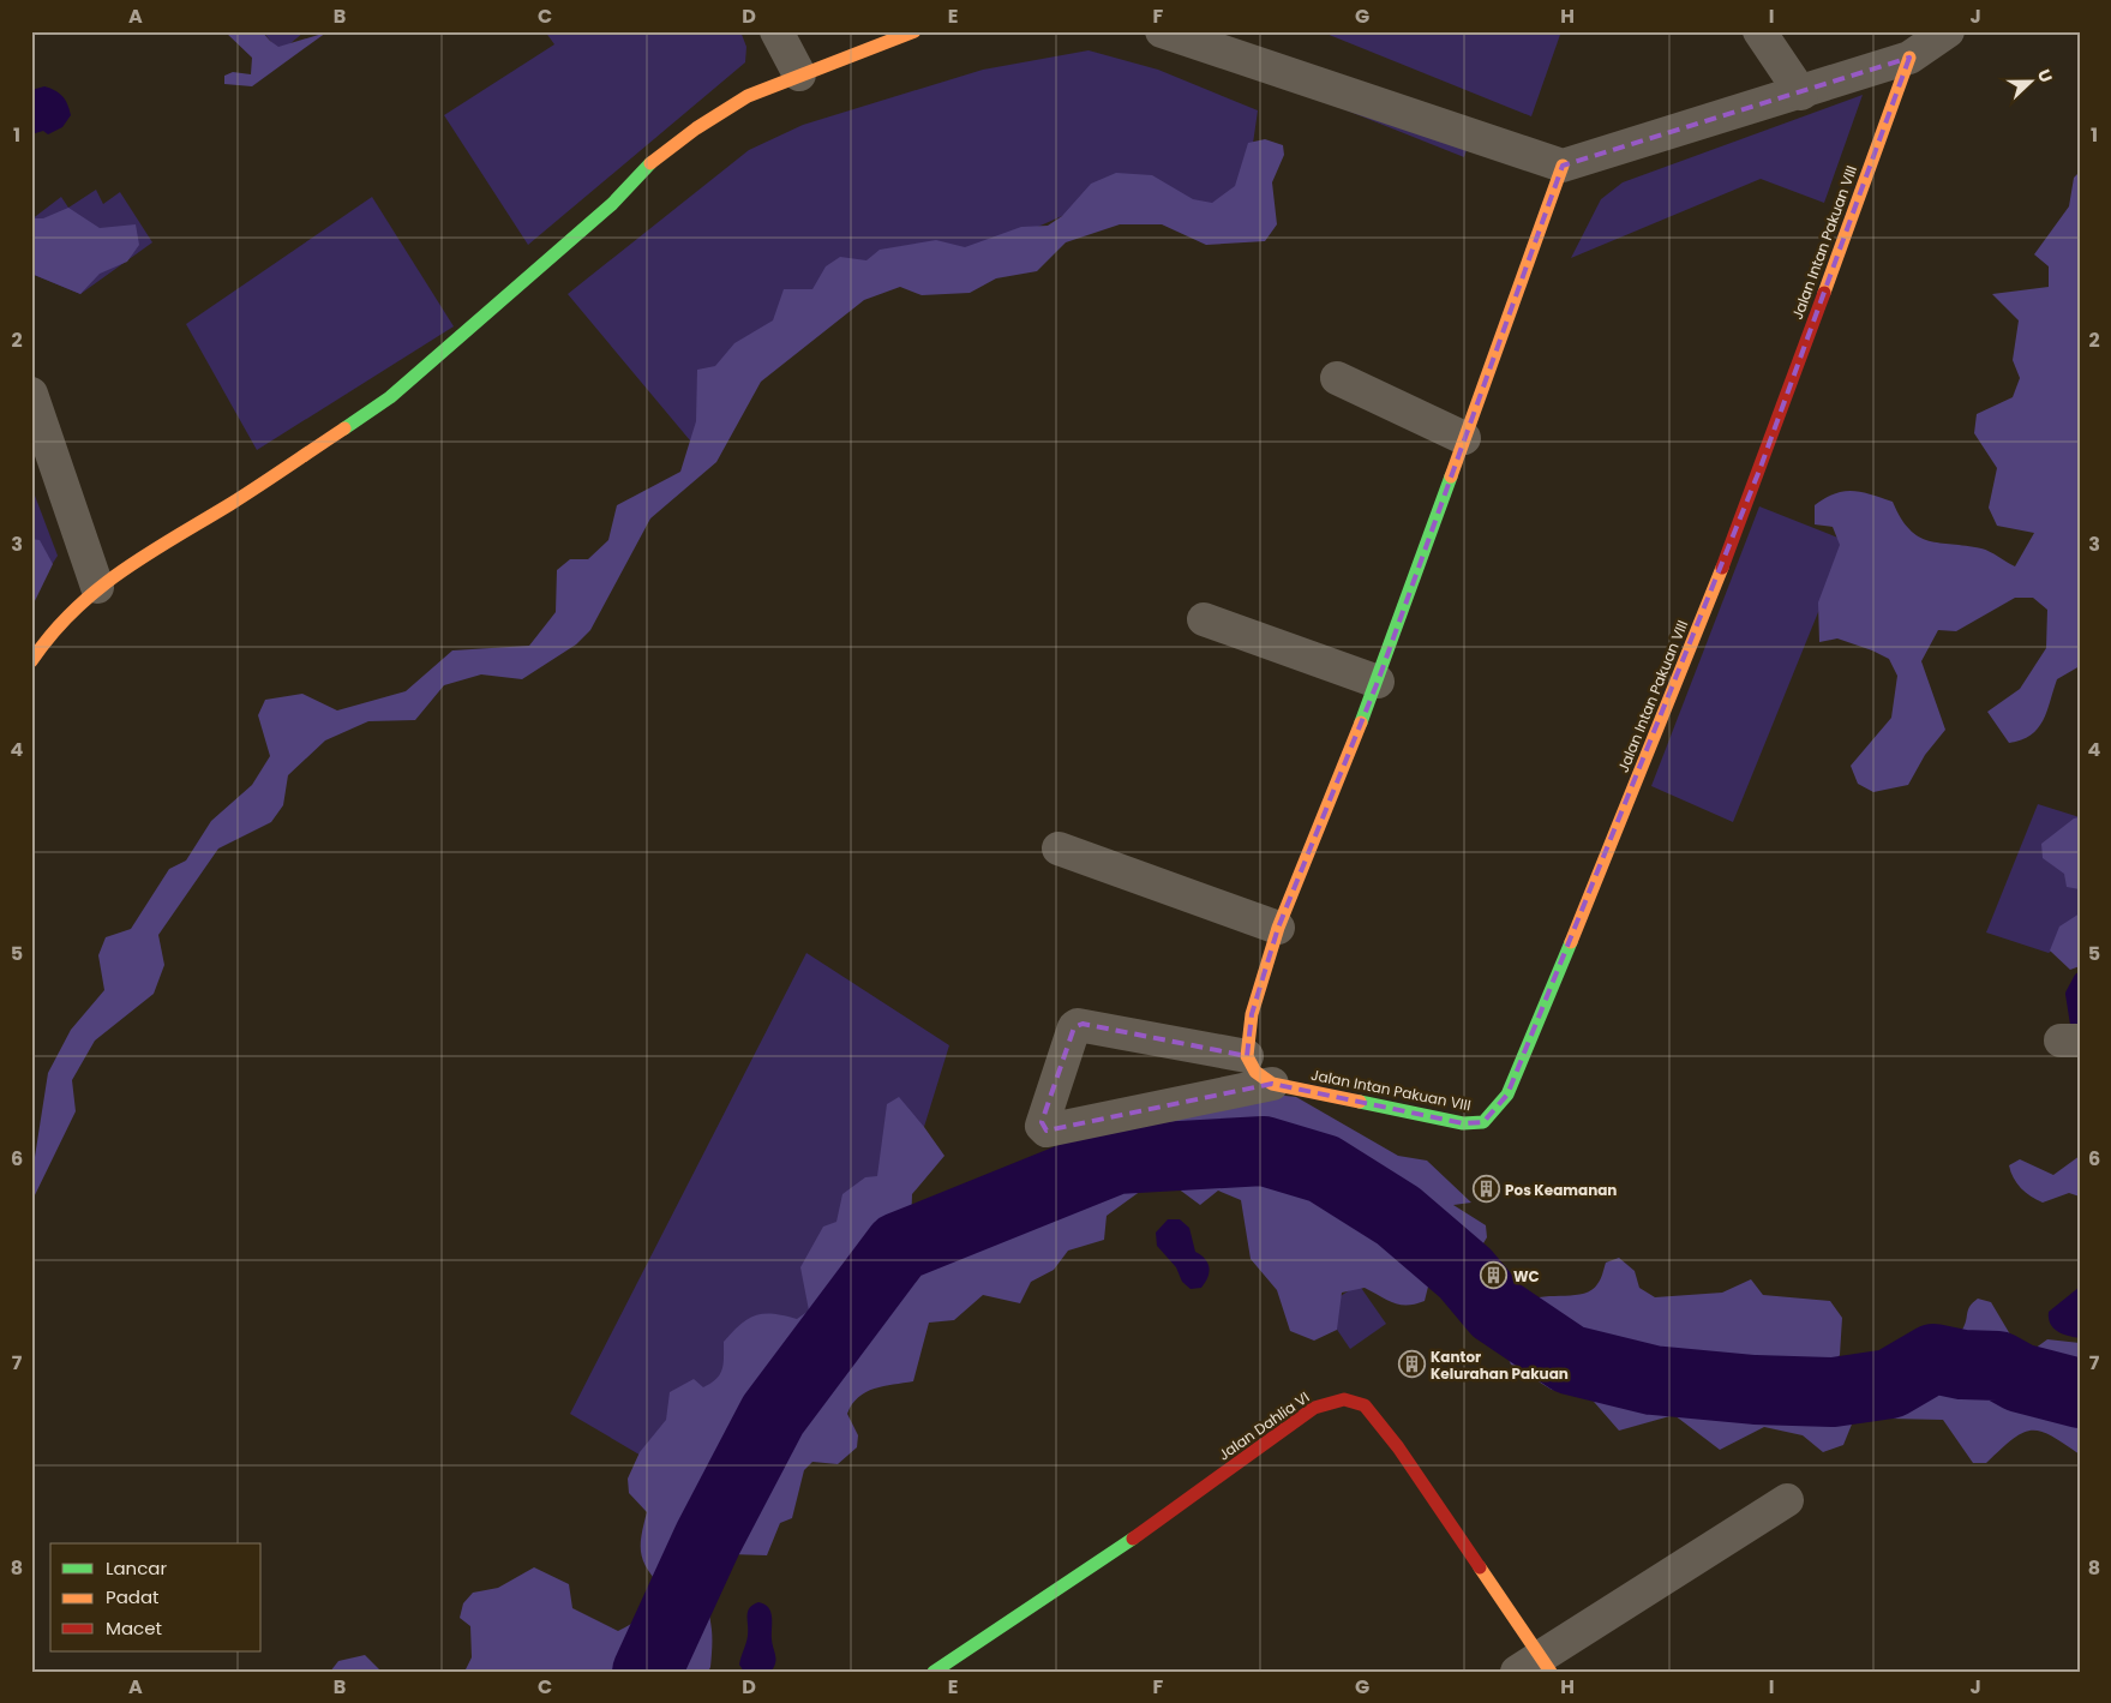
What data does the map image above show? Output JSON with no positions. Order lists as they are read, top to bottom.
{
  "streets": {
    "street": ["Jalan Intan Pakuan VIII", "Jalan Dahlia VI"]
  },
  "places": {
    "building": ["Pos Keamanan", "WC", "Kantor Kelurahan Pakuan"]
  },
  "legend": ["Lancar", "Padat", "Macet"],
  "north": "right",
  "grid": {
    "columns": [
      "A",
      "B",
      "C",
      "D",
      "E",
      "F",
      "G",
      "H",
      "I",
      "J"
    ],
    "rows": [
      "1",
      "2",
      "3",
      "4",
      "5",
      "6",
      "7",
      "8"
    ]
  }
}
